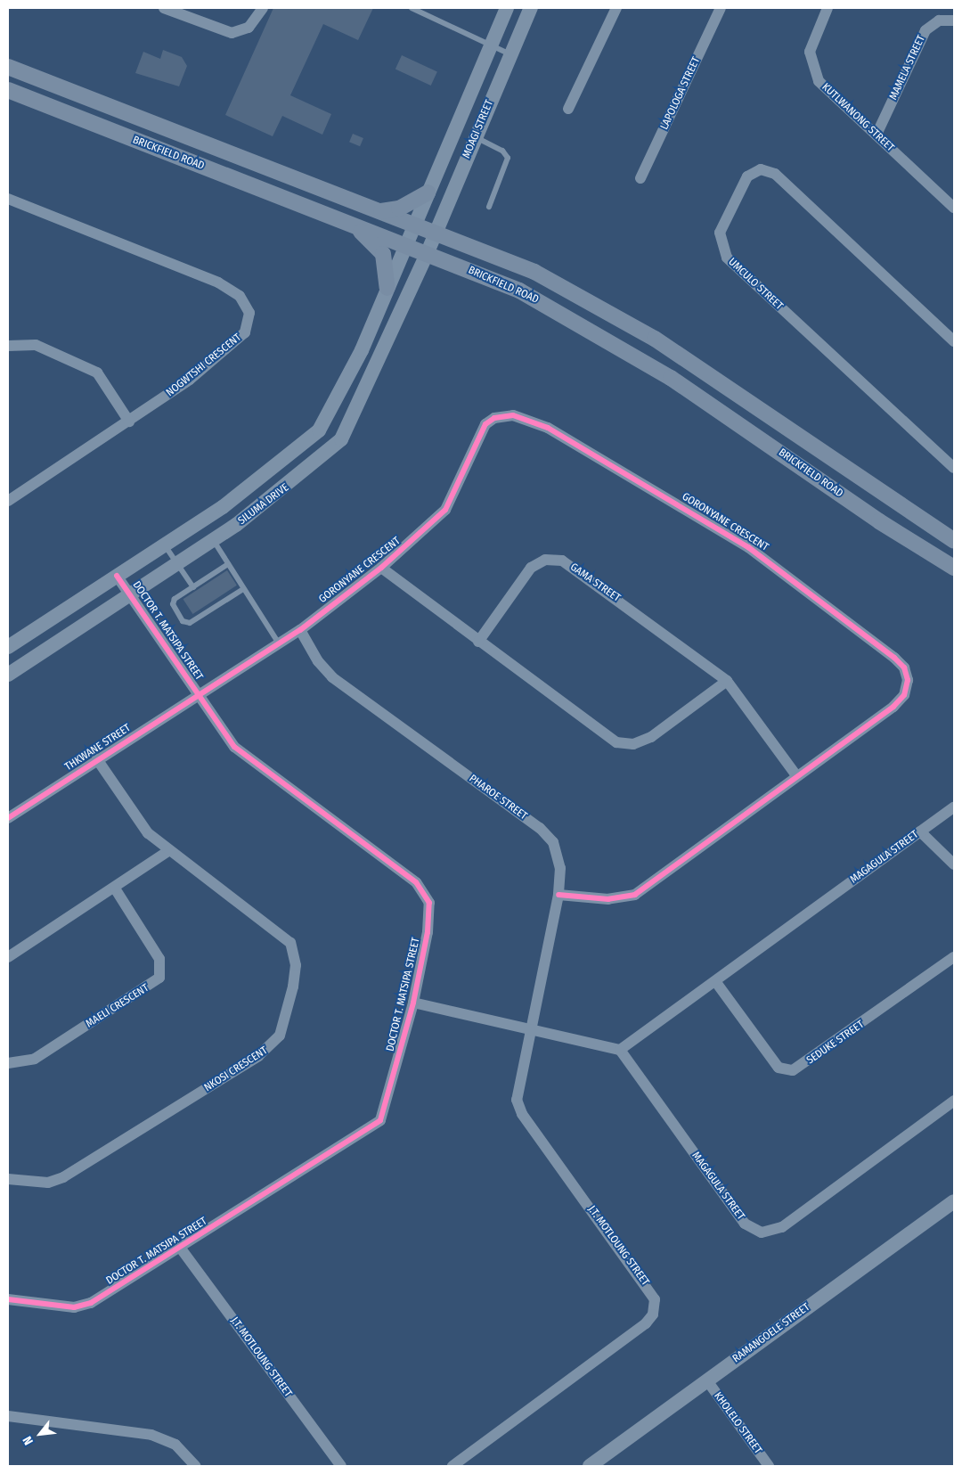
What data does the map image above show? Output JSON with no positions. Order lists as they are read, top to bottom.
{
  "streets": {
    "main road": ["BRICKFIELD ROAD"],
    "street": [
      "MAMELA STREET",
      "LAPOLOGA STREET",
      "KUTLWANONG STREET",
      "MOAGI STREET",
      "UMCULO STREET",
      "NOGWTSHI CRESCENT",
      "SILUMA DRIVE",
      "GORONYANE CRESCENT",
      "GAMA STREET",
      "DOCTOR T. MATSIPA STREET",
      "THKWANE STREET",
      "PHAROE STREET",
      "MAGAGULA STREET",
      "MAELI CRESCENT",
      "SEDUKE STREET",
      "NKOSI CRESCENT",
      "J.T. MOTLOUNG STREET",
      "RAMANGOELE STREET",
      "KHOLELO STREET"
    ]
  },
  "crossings": [
    ["MAMELA STREET", "KUTLWANONG STREET"],
    ["MOAGI STREET", "BRICKFIELD ROAD"],
    ["MOAGI STREET", "SILUMA DRIVE"],
    ["BRICKFIELD ROAD", "SILUMA DRIVE"],
    ["SILUMA DRIVE", "DOCTOR T. MATSIPA STREET"],
    ["GORONYANE CRESCENT", "GAMA STREET"],
    ["GORONYANE CRESCENT", "DOCTOR T. MATSIPA STREET"],
    ["GORONYANE CRESCENT", "THKWANE STREET"],
    ["GORONYANE CRESCENT", "PHAROE STREET"],
    ["DOCTOR T. MATSIPA STREET", "THKWANE STREET"],
    ["DOCTOR T. MATSIPA STREET", "J.T. MOTLOUNG STREET"],
    ["THKWANE STREET", "NKOSI CRESCENT"],
    ["PHAROE STREET", "J.T. MOTLOUNG STREET"],
    ["MAGAGULA STREET", "SEDUKE STREET"],
    ["RAMANGOELE STREET", "KHOLELO STREET"]
  ],
  "north": "bottom left"
}
